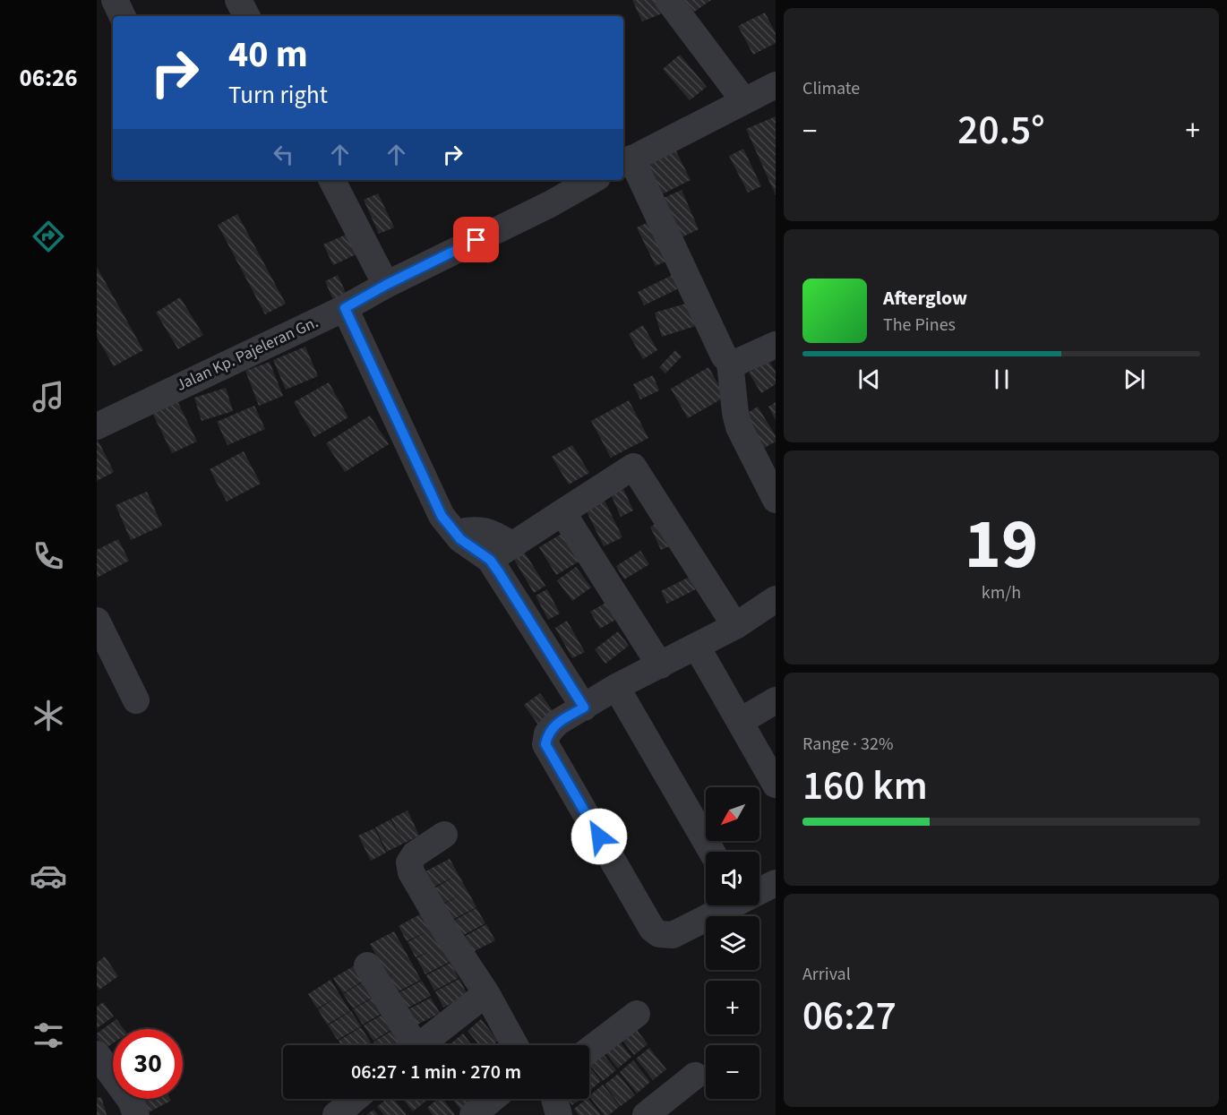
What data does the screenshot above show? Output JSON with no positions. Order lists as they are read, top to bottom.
{
  "streets": {
    "street": ["Jalan Kp. Pajeleran Gn."]
  },
  "north": "bottom left",
  "page": {
    "tabs": "06:26",
    "tile": [
      "Climate",
      ["19", "km/h"],
      ["Range · 32%", "160 km"],
      ["Arrival", "06:27"]
    ],
    "turn": ["40 m", "Turn right"],
    "heat": ["−", "20.5°", "+"],
    "song": ["Afterglow", "The Pines"],
    "map_buttons": ["+", "−"],
    "limit": "30",
    "trip": "06:27 · 1 min · 270 m"
  }
}
